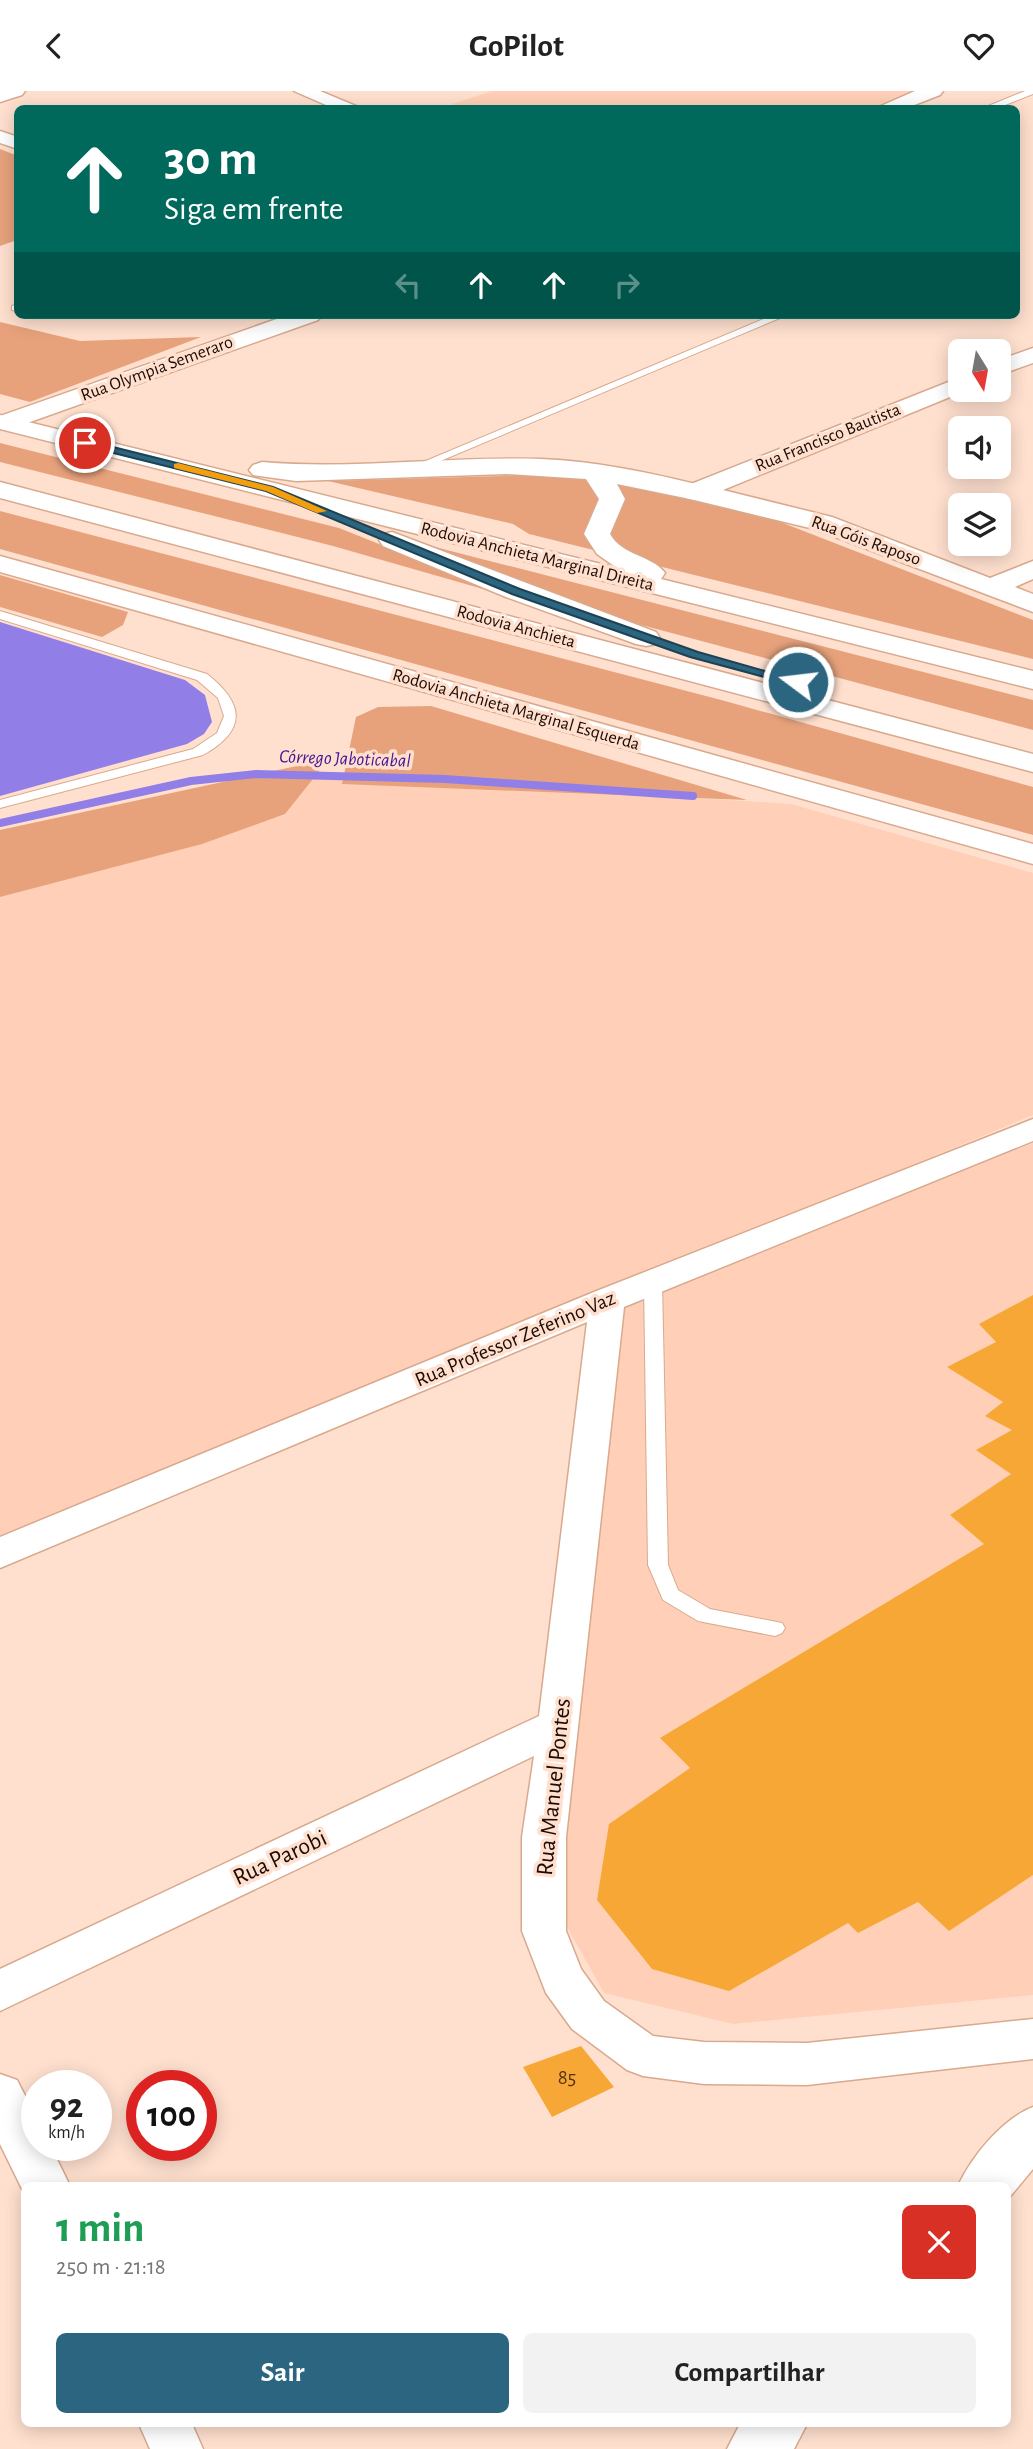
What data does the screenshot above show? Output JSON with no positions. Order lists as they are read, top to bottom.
{
  "streets": {
    "main road": [
      "Rua Olympia Semeraro",
      "Rua Francisco Bautista",
      "Rua Góis Raposo",
      "Rodovia Anchieta Marginal Direita",
      "Rodovia Anchieta",
      "Rodovia Anchieta Marginal Esquerda"
    ],
    "street": ["Rua Professor Zeferino Vaz", "Rua Manuel Pontes", "Rua Parobi"]
  },
  "crossings": [
    ["Rua Olympia Semeraro", "Rodovia Anchieta Marginal Direita"],
    ["Rua Francisco Bautista", "Rua Góis Raposo"],
    ["Rua Góis Raposo", "Rodovia Anchieta Marginal Direita"],
    ["Rua Professor Zeferino Vaz", "Rua Manuel Pontes"],
    ["Rua Manuel Pontes", "Rua Parobi"]
  ],
  "water": ["Córrego Jaboticabal"],
  "house_numbers": ["85"],
  "north": "bottom",
  "page": {
    "header": "GoPilot",
    "turn": ["30 m", "Siga em frente"],
    "speed": "92 km/h",
    "limit": "100",
    "heading": ["1 min", "250 m · 21:18"],
    "buttons": ["Sair", "Compartilhar"]
  }
}
